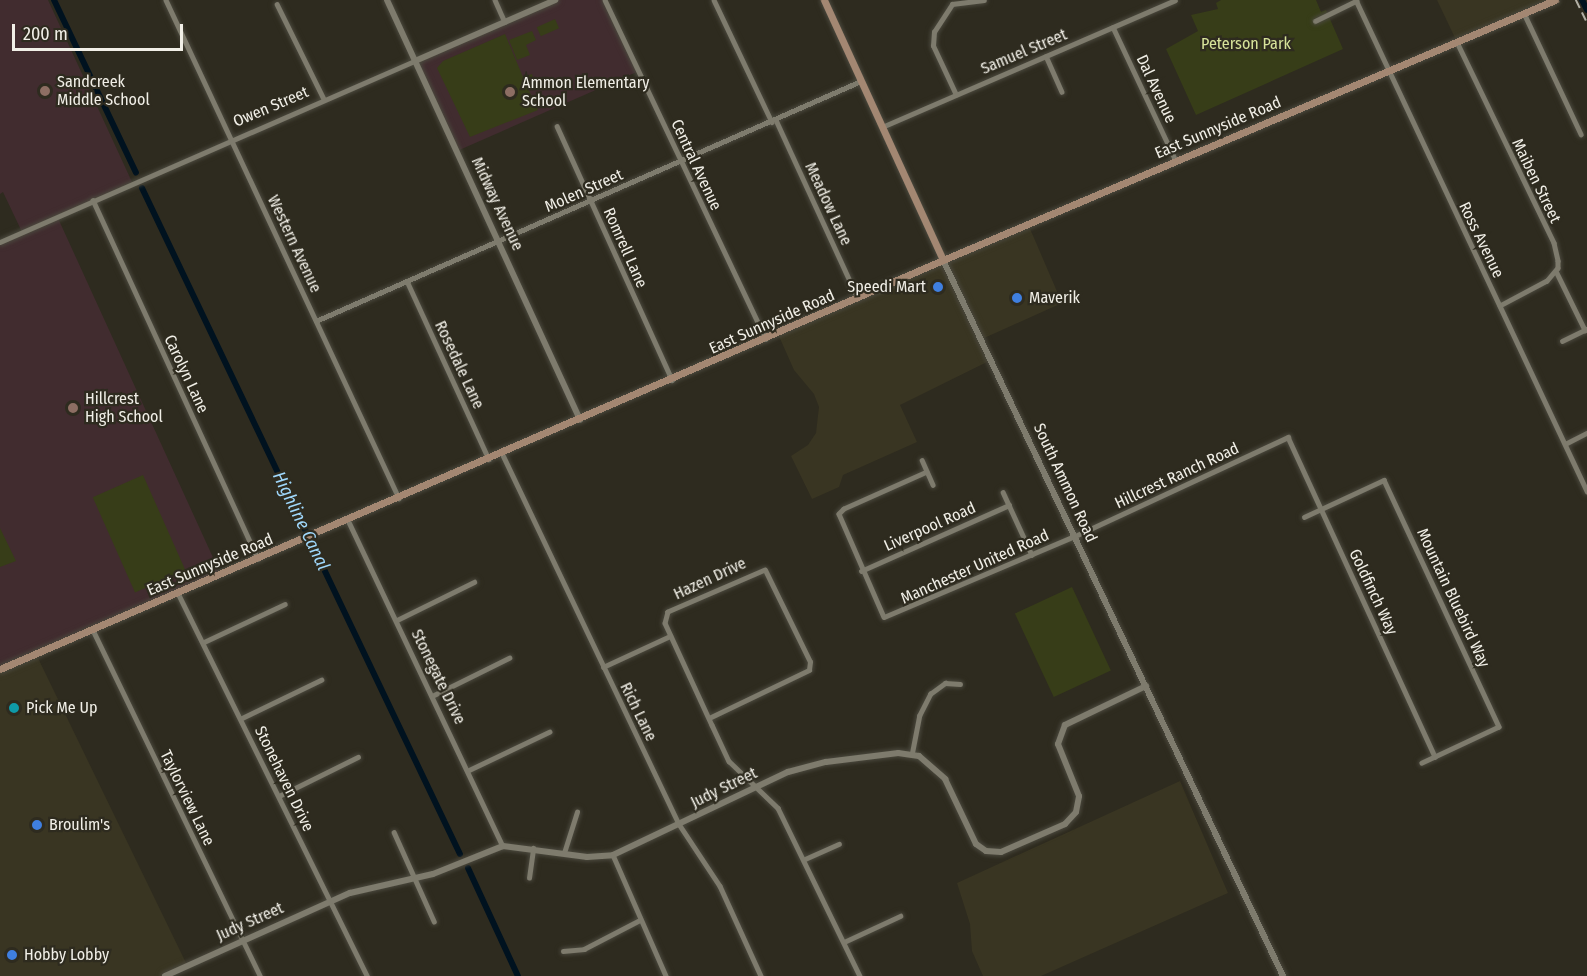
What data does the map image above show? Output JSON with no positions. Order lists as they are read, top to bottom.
{
  "streets": {
    "main road": ["East Sunnyside Road", "South Ammon Road"],
    "street": [
      "Samuel Street",
      "Dal Avenue",
      "Owen Street",
      "Central Avenue",
      "Maiben Street",
      "Molen Street",
      "Midway Avenue",
      "Meadow Lane",
      "Ross Avenue",
      "Western Avenue",
      "Romrell Lane",
      "Rosedale Lane",
      "Carolyn Lane",
      "Hillcrest Ranch Road",
      "Liverpool Road",
      "Manchester United Road",
      "Hazen Drive",
      "Goldfinch Way",
      "Mountain Bluebird Way",
      "Stonegate Drive",
      "Rich Lane",
      "Stonehaven Drive",
      "Judy Street",
      "Taylorview Lane"
    ]
  },
  "crossings": [
    ["Samuel Street", "Dal Avenue"],
    ["Samuel Street", "South Ammon Road"],
    ["Dal Avenue", "East Sunnyside Road"],
    ["Owen Street", "Midway Avenue"],
    ["Owen Street", "Western Avenue"],
    ["Owen Street", "Carolyn Lane"],
    ["East Sunnyside Road", "Central Avenue"],
    ["East Sunnyside Road", "Maiben Street"],
    ["East Sunnyside Road", "Midway Avenue"],
    ["East Sunnyside Road", "Meadow Lane"],
    ["East Sunnyside Road", "Ross Avenue"],
    ["East Sunnyside Road", "Western Avenue"],
    ["East Sunnyside Road", "Romrell Lane"],
    ["East Sunnyside Road", "Rosedale Lane"],
    ["East Sunnyside Road", "Carolyn Lane"],
    ["East Sunnyside Road", "South Ammon Road"],
    ["East Sunnyside Road", "Stonegate Drive"],
    ["East Sunnyside Road", "Rich Lane"],
    ["East Sunnyside Road", "Stonehaven Drive"],
    ["East Sunnyside Road", "Taylorview Lane"],
    ["Central Avenue", "Molen Street"],
    ["Molen Street", "Midway Avenue"],
    ["Molen Street", "Meadow Lane"],
    ["Molen Street", "Western Avenue"],
    ["Molen Street", "Romrell Lane"],
    ["Molen Street", "Rosedale Lane"],
    ["Molen Street", "South Ammon Road"],
    ["Hillcrest Ranch Road", "South Ammon Road"],
    ["Hillcrest Ranch Road", "Manchester United Road"],
    ["Hillcrest Ranch Road", "Goldfinch Way"],
    ["South Ammon Road", "Manchester United Road"],
    ["Liverpool Road", "Manchester United Road"],
    ["Goldfinch Way", "Mountain Bluebird Way"],
    ["Stonegate Drive", "Judy Street"],
    ["Rich Lane", "Judy Street"],
    ["Stonehaven Drive", "Judy Street"],
    ["Judy Street", "Taylorview Lane"]
  ],
  "water": ["Highline Canal"],
  "parks": ["Peterson Park"],
  "places": [
    "Sandcreek Middle School",
    "Ammon Elementary School",
    "Speedi Mart",
    "Maverik",
    "Hillcrest High School",
    "Pick Me Up",
    "Broulim's",
    "Hobby Lobby"
  ],
  "scale_bar": "200 m"
}
